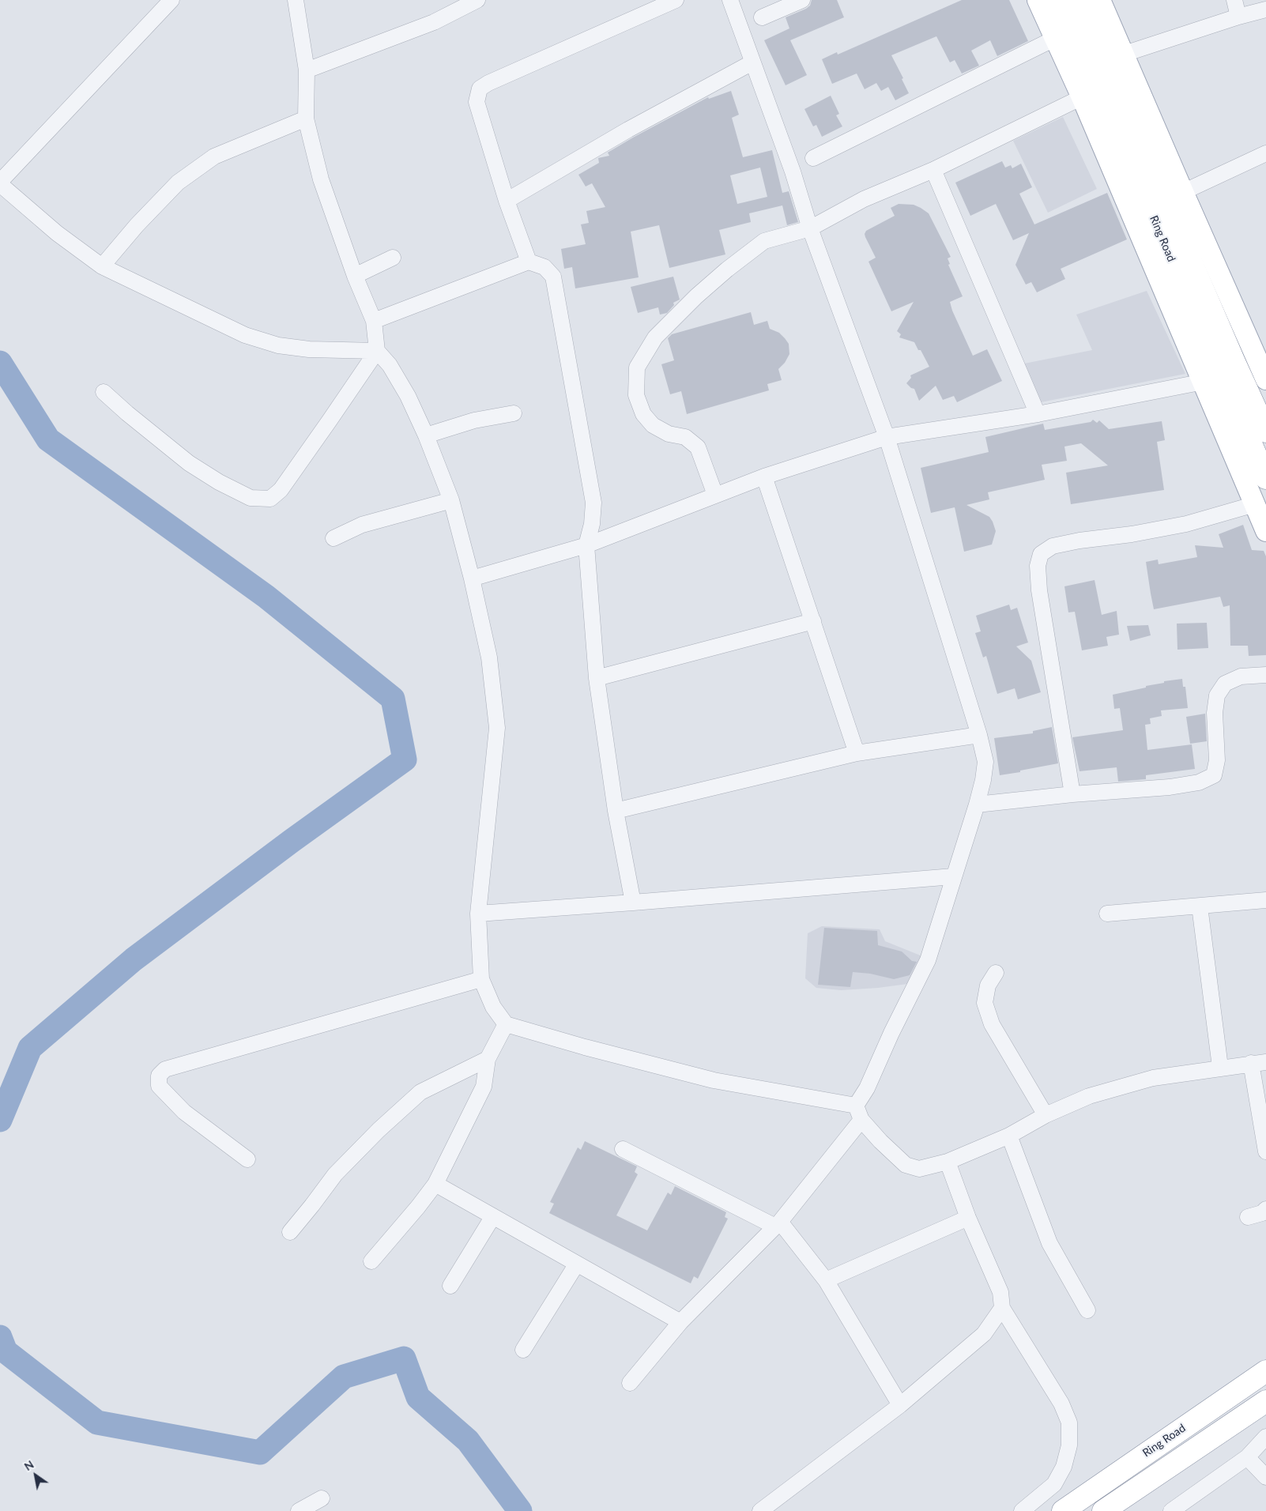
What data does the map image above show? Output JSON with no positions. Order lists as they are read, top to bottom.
{
  "streets": {
    "highway": ["Ring Road"]
  },
  "north": "top left"
}
